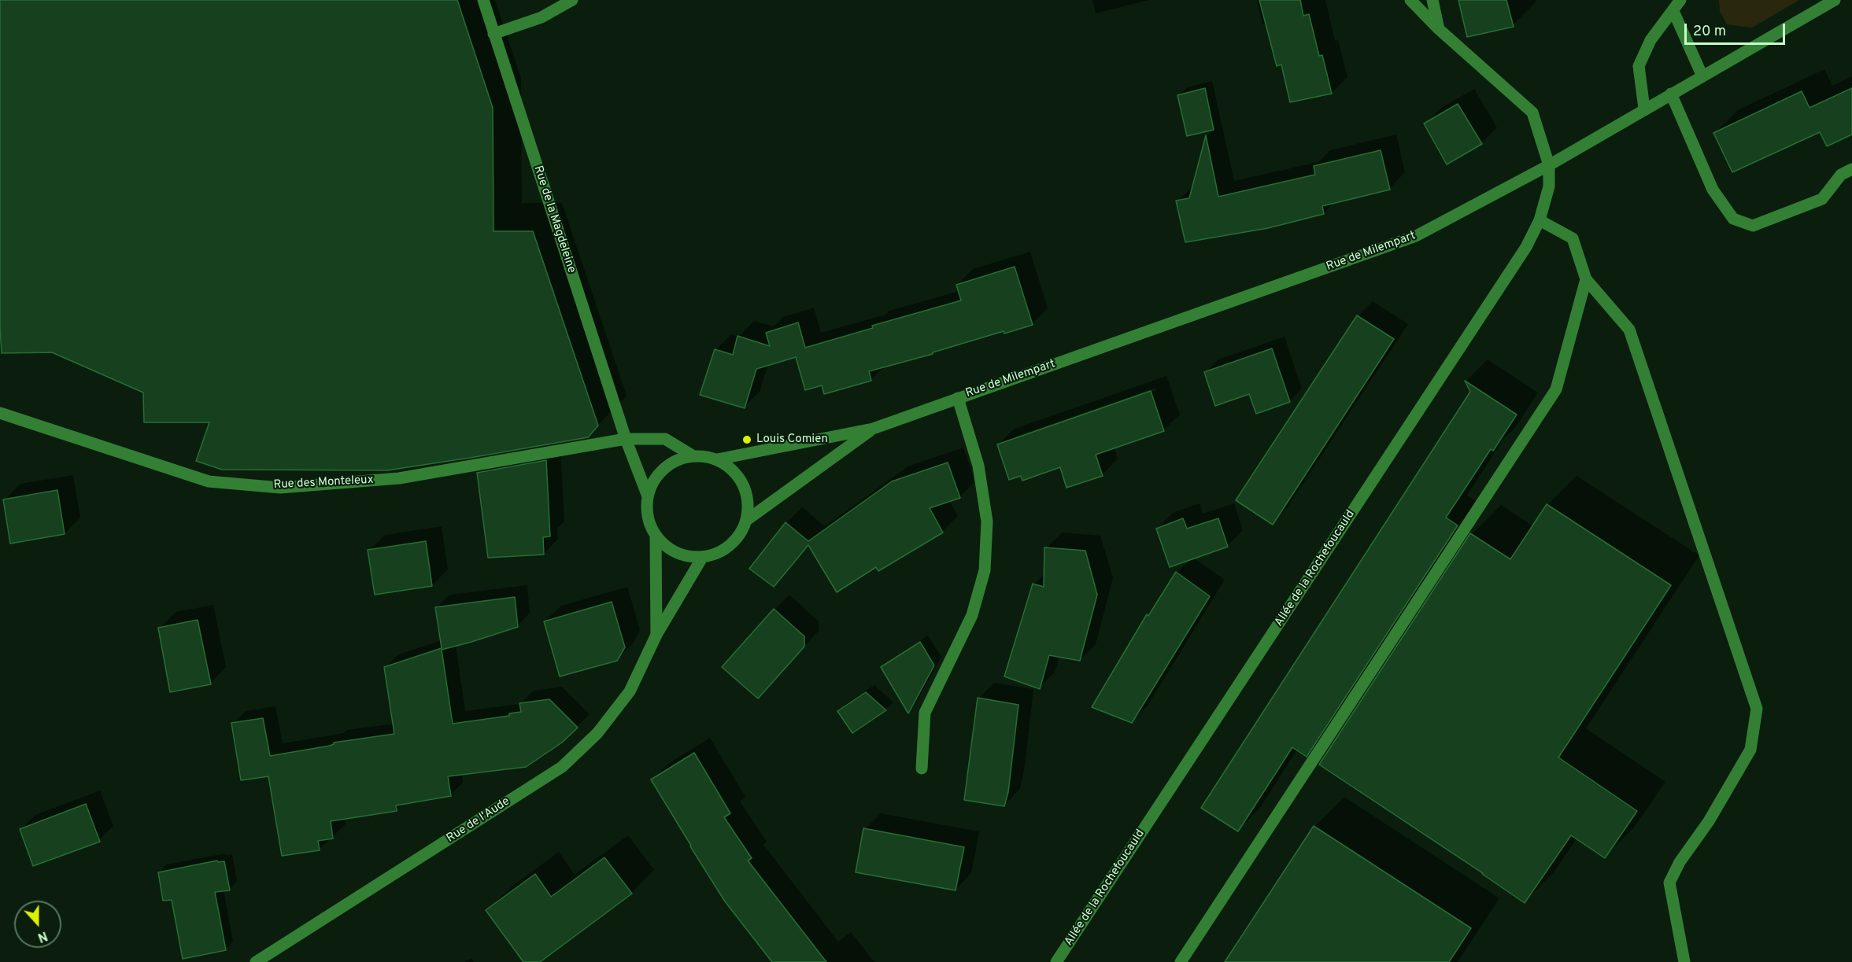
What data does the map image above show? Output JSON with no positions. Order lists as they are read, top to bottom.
{
  "streets": {
    "street": [
      "Rue de la Magdeleine",
      "Rue de Milempart",
      "Rue des Monteleux",
      "Allée de la Rochefoucauld",
      "Rue de l'Aude"
    ]
  },
  "crossings": [
    ["Rue de la Magdeleine", "Rue de Milempart"],
    ["Rue de la Magdeleine", "Rue des Monteleux"],
    ["Rue de la Magdeleine", "Rue de l'Aude"],
    ["Rue de Milempart", "Rue des Monteleux"],
    ["Rue de Milempart", "Allée de la Rochefoucauld"],
    ["Rue de Milempart", "Rue de l'Aude"],
    ["Rue des Monteleux", "Rue de l'Aude"]
  ],
  "places": ["Louis Comien"],
  "scale_bar": "20 m",
  "north": "bottom"
}
